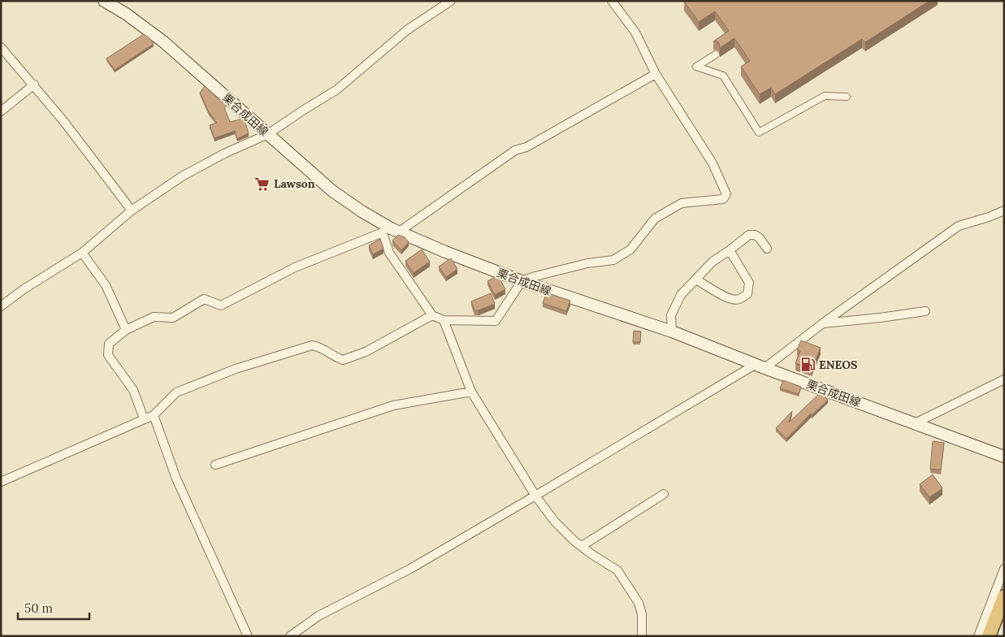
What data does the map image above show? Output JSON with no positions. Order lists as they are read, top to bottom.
{
  "streets": {
    "main road": ["栗合成田線"]
  },
  "places": {
    "supermarket": ["Lawson"],
    "fuel station": ["ENEOS"]
  },
  "scale_bar": "50 m"
}
